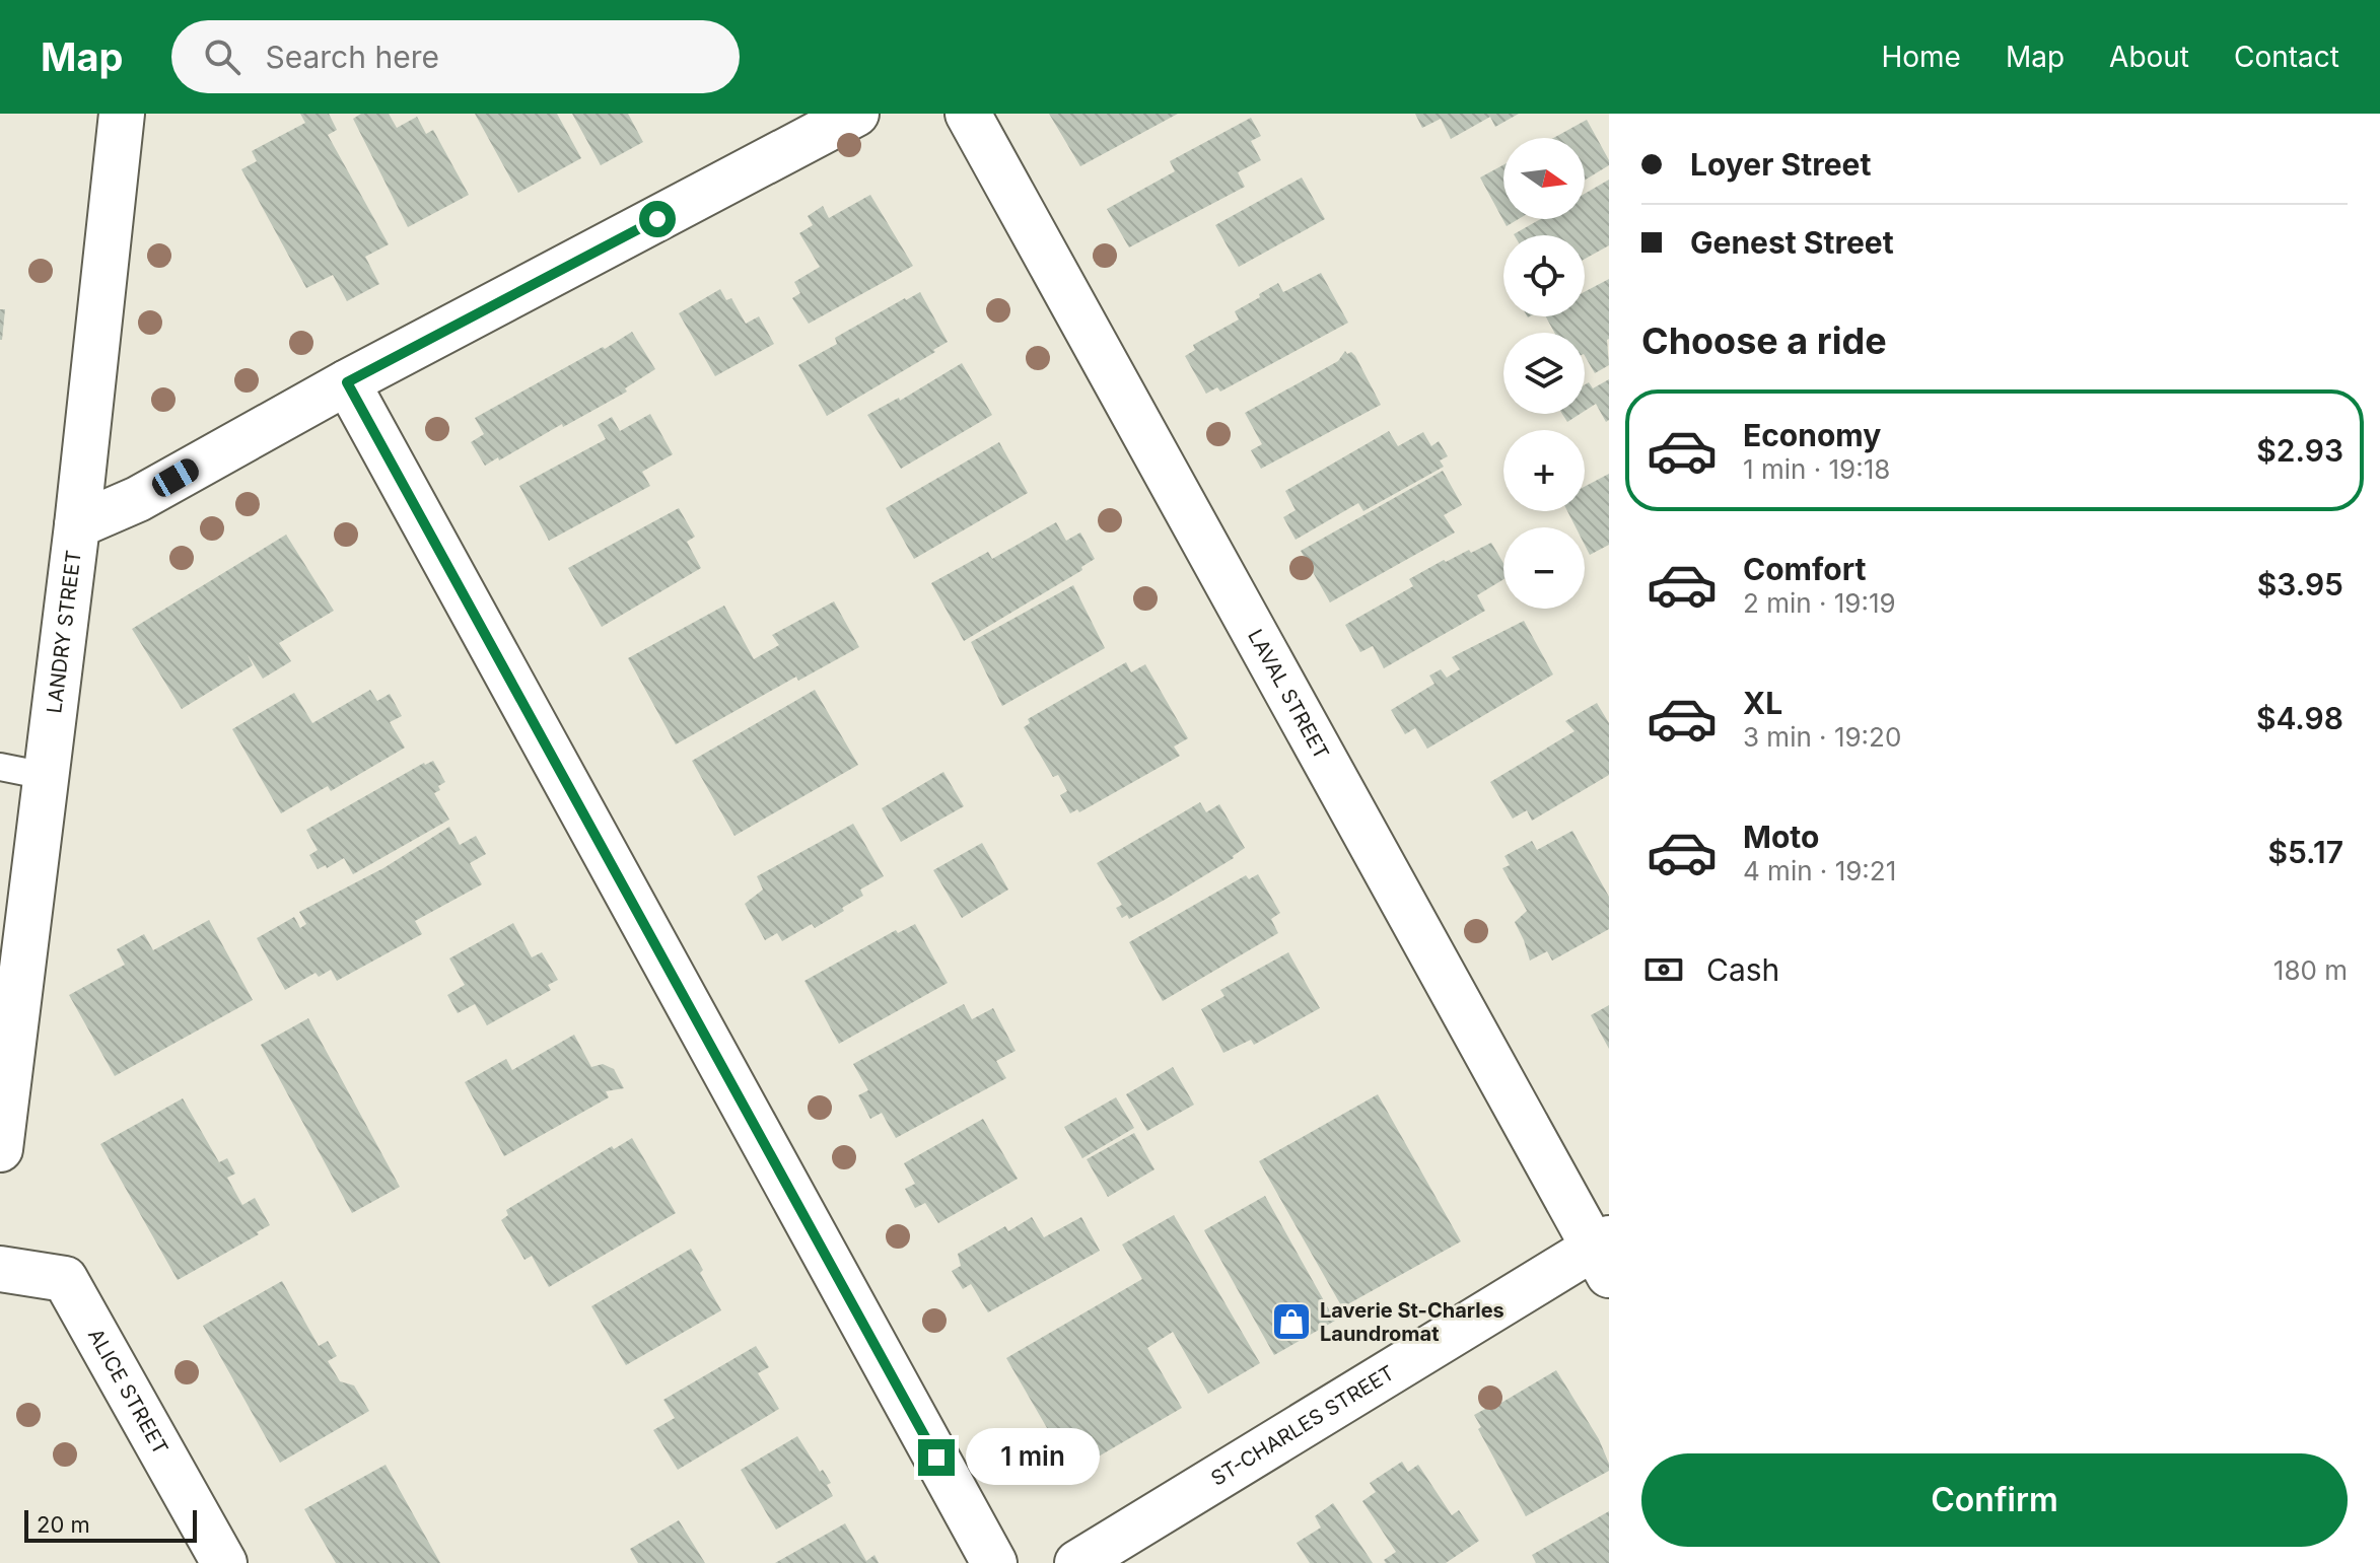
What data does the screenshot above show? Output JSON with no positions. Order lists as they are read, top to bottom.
{
  "streets": {
    "street": [
      "LANDRY STREET",
      "LAVAL STREET",
      "ALICE STREET",
      "ST-CHARLES STREET"
    ]
  },
  "crossings": [
    ["LAVAL STREET", "ST-CHARLES STREET"]
  ],
  "places": {
    "shop": ["Laverie St-Charles Laundromat"]
  },
  "scale_bar": "20 m",
  "north": "right",
  "page": {
    "header": "Map",
    "search": "Search here",
    "nav": [
      "Home",
      "Map",
      "About",
      "Contact"
    ],
    "banner": ["Loyer Street", "Genest Street"],
    "map_buttons": ["+", "−"],
    "heading": "Choose a ride",
    "list": [
      {
        "name": "Economy",
        "note": "1 min · 19:18",
        "value": "$2.93"
      },
      {
        "name": "Comfort",
        "note": "2 min · 19:19",
        "value": "$3.95"
      },
      {
        "name": "XL",
        "note": "3 min · 19:20",
        "value": "$4.98"
      },
      {
        "name": "Moto",
        "note": "4 min · 19:21",
        "value": "$5.17"
      }
    ],
    "pay": ["Cash", "180 m"],
    "bubble": "1 min",
    "buttons": "Confirm",
    "scale": "20 m"
  }
}
